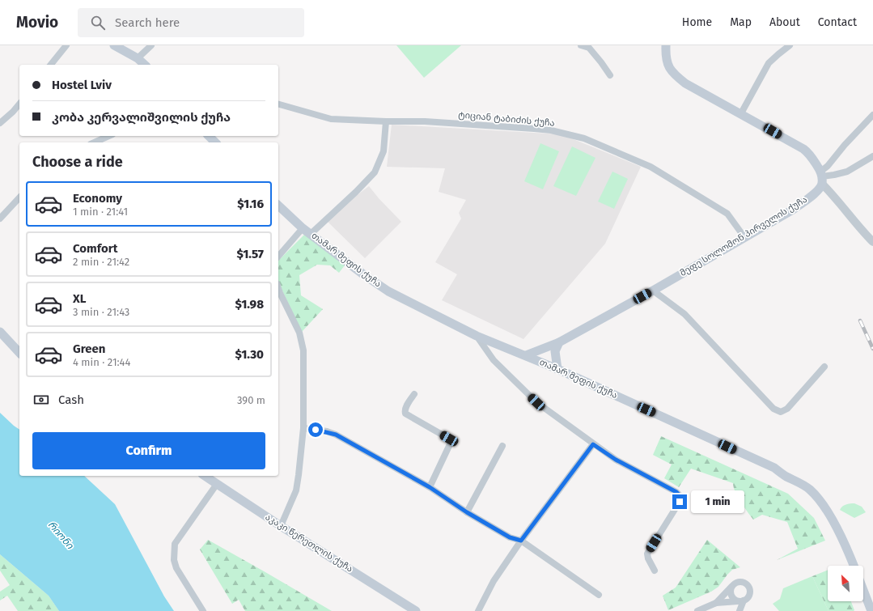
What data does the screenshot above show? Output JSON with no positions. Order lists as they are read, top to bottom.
{
  "streets": {
    "main road": ["მეფე სოლომონ პირველის ქუჩა", "თამარ მეფის ქუჩა", "აკაკი წერეთლის ქუჩა"],
    "street": ["ტიციან ტაბიძის ქუჩა"]
  },
  "crossings": [
    ["ტიციან ტაბიძის ქუჩა", "მეფე სოლომონ პირველის ქუჩა"],
    ["მეფე სოლომონ პირველის ქუჩა", "თამარ მეფის ქუჩა"]
  ],
  "water": ["რიონი"],
  "north": "top left",
  "page": {
    "header": "Movio",
    "search": "Search here",
    "nav": [
      "Home",
      "Map",
      "About",
      "Contact"
    ],
    "banner": ["Hostel Lviv", "კობა კერვალიშვილის ქუჩა"],
    "heading": "Choose a ride",
    "list": [
      {
        "name": "Economy",
        "note": "1 min · 21:41",
        "value": "$1.16"
      },
      {
        "name": "Comfort",
        "note": "2 min · 21:42",
        "value": "$1.57"
      },
      {
        "name": "XL",
        "note": "3 min · 21:43",
        "value": "$1.98"
      },
      {
        "name": "Green",
        "note": "4 min · 21:44",
        "value": "$1.30"
      }
    ],
    "pay": ["Cash", "390 m"],
    "buttons": "Confirm",
    "bubble": "1 min"
  }
}
